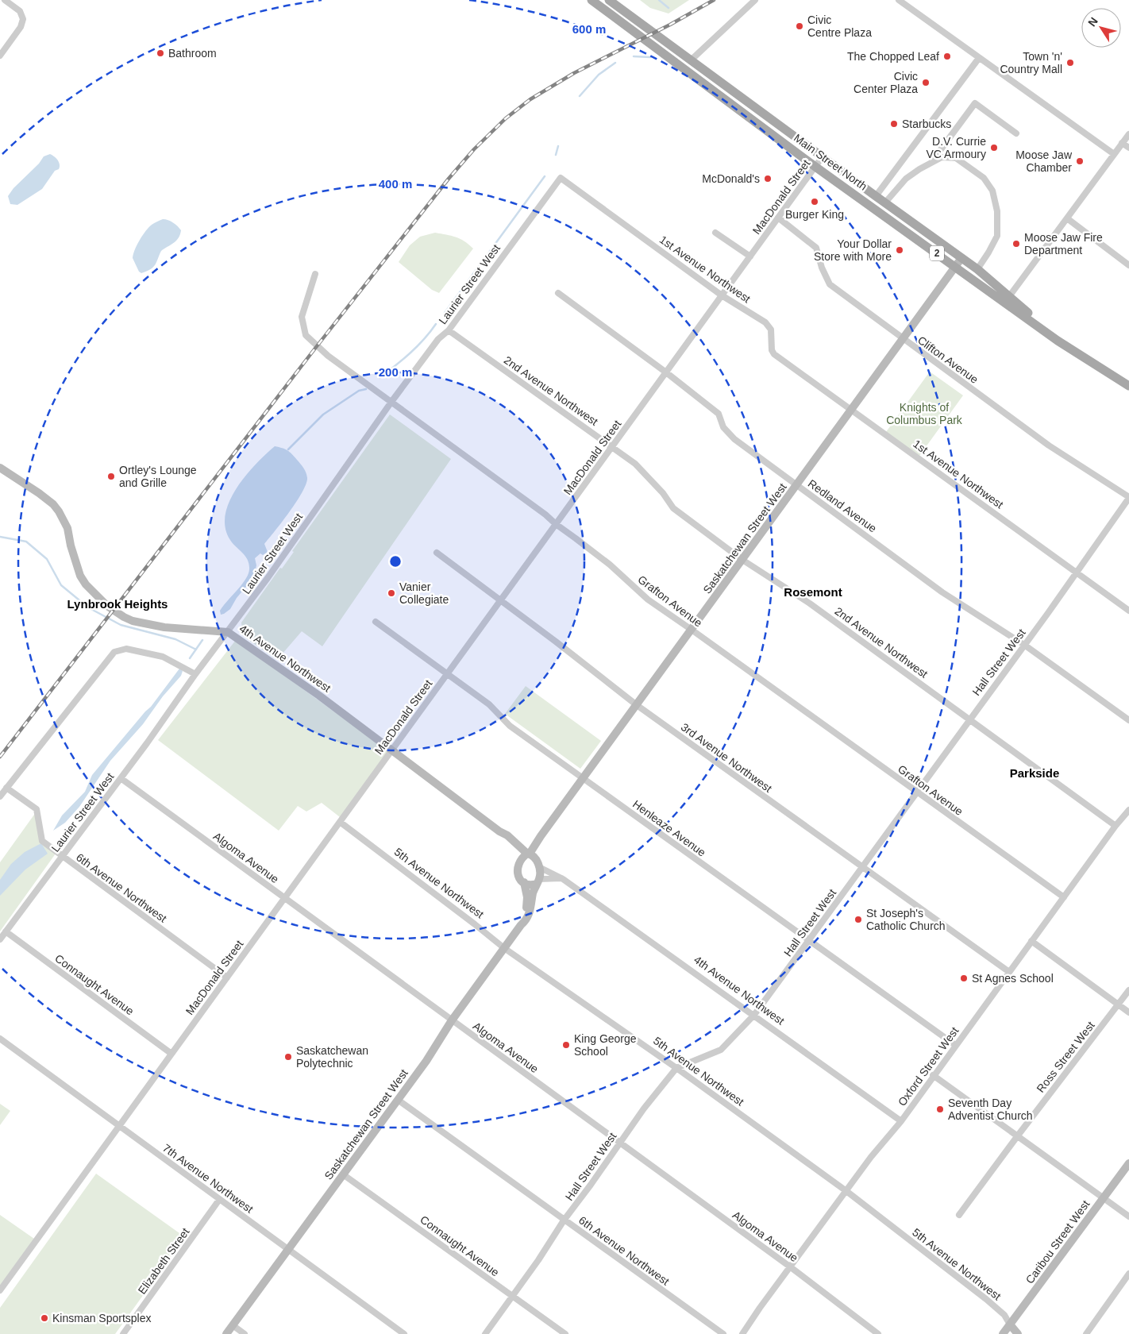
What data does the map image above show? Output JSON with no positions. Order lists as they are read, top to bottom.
{
  "streets": {
    "main road": ["Main Street North", "2"],
    "street": [
      "MacDonald Street",
      "1st Avenue Northwest",
      "Laurier Street West",
      "Clifton Avenue",
      "2nd Avenue Northwest",
      "Redland Avenue",
      "Saskatchewan Street West",
      "Grafton Avenue",
      "4th Avenue Northwest",
      "Hall Street West",
      "3rd Avenue Northwest",
      "Henleaze Avenue",
      "Algoma Avenue",
      "5th Avenue Northwest",
      "6th Avenue Northwest",
      "Connaught Avenue",
      "Ross Street West",
      "Oxford Street West",
      "7th Avenue Northwest",
      "Caribou Street West",
      "Elizabeth Street"
    ]
  },
  "crossings": [
    ["Main Street North", "MacDonald Street"],
    ["Main Street North", "Saskatchewan Street West"],
    ["MacDonald Street", "1st Avenue Northwest"],
    ["MacDonald Street", "Clifton Avenue"],
    ["MacDonald Street", "2nd Avenue Northwest"],
    ["MacDonald Street", "Redland Avenue"],
    ["MacDonald Street", "Grafton Avenue"],
    ["MacDonald Street", "4th Avenue Northwest"],
    ["MacDonald Street", "3rd Avenue Northwest"],
    ["MacDonald Street", "Henleaze Avenue"],
    ["MacDonald Street", "Algoma Avenue"],
    ["MacDonald Street", "5th Avenue Northwest"],
    ["MacDonald Street", "6th Avenue Northwest"],
    ["MacDonald Street", "Connaught Avenue"],
    ["MacDonald Street", "7th Avenue Northwest"],
    ["1st Avenue Northwest", "Laurier Street West"],
    ["1st Avenue Northwest", "Saskatchewan Street West"],
    ["1st Avenue Northwest", "Hall Street West"],
    ["Laurier Street West", "2nd Avenue Northwest"],
    ["Laurier Street West", "Grafton Avenue"],
    ["Laurier Street West", "4th Avenue Northwest"],
    ["Laurier Street West", "Algoma Avenue"],
    ["Laurier Street West", "6th Avenue Northwest"],
    ["Laurier Street West", "Connaught Avenue"],
    ["Clifton Avenue", "Saskatchewan Street West"],
    ["Clifton Avenue", "Hall Street West"],
    ["2nd Avenue Northwest", "Saskatchewan Street West"],
    ["2nd Avenue Northwest", "Hall Street West"],
    ["2nd Avenue Northwest", "Oxford Street West"],
    ["Redland Avenue", "Saskatchewan Street West"],
    ["Redland Avenue", "Hall Street West"],
    ["Saskatchewan Street West", "Grafton Avenue"],
    ["Saskatchewan Street West", "4th Avenue Northwest"],
    ["Saskatchewan Street West", "3rd Avenue Northwest"],
    ["Saskatchewan Street West", "Henleaze Avenue"],
    ["Saskatchewan Street West", "Algoma Avenue"],
    ["Saskatchewan Street West", "5th Avenue Northwest"],
    ["Saskatchewan Street West", "6th Avenue Northwest"],
    ["Saskatchewan Street West", "Connaught Avenue"],
    ["Saskatchewan Street West", "7th Avenue Northwest"],
    ["Grafton Avenue", "Hall Street West"],
    ["Grafton Avenue", "Oxford Street West"],
    ["4th Avenue Northwest", "Hall Street West"],
    ["4th Avenue Northwest", "Oxford Street West"],
    ["Hall Street West", "3rd Avenue Northwest"],
    ["Hall Street West", "Henleaze Avenue"],
    ["Hall Street West", "Algoma Avenue"],
    ["Hall Street West", "5th Avenue Northwest"],
    ["Hall Street West", "6th Avenue Northwest"],
    ["Hall Street West", "Connaught Avenue"],
    ["3rd Avenue Northwest", "Oxford Street West"],
    ["Henleaze Avenue", "Oxford Street West"],
    ["Algoma Avenue", "Oxford Street West"],
    ["5th Avenue Northwest", "Oxford Street West"],
    ["5th Avenue Northwest", "Caribou Street West"],
    ["7th Avenue Northwest", "Elizabeth Street"]
  ],
  "districts": ["Rosemont", "Lynbrook Heights", "Parkside"],
  "parks": ["Knights of Columbus Park"],
  "places": [
    "Civic Centre Plaza",
    "Bathroom",
    "The Chopped Leaf",
    "Town 'n' Country Mall",
    "Civic Center Plaza",
    "Starbucks",
    "D.V. Currie VC Armoury",
    "Moose Jaw Chamber",
    "McDonald's",
    "Burger King",
    "Moose Jaw Fire Department",
    "Your Dollar Store with More",
    "Ortley's Lounge and Grille",
    "Vanier Collegiate",
    "St Joseph's Catholic Church",
    "St Agnes School",
    "King George School",
    "Saskatchewan Polytechnic",
    "Seventh Day Adventist Church",
    "Kinsman Sportsplex"
  ],
  "north": "top left",
  "rings": ["600 m", "400 m", "200 m"]
}
